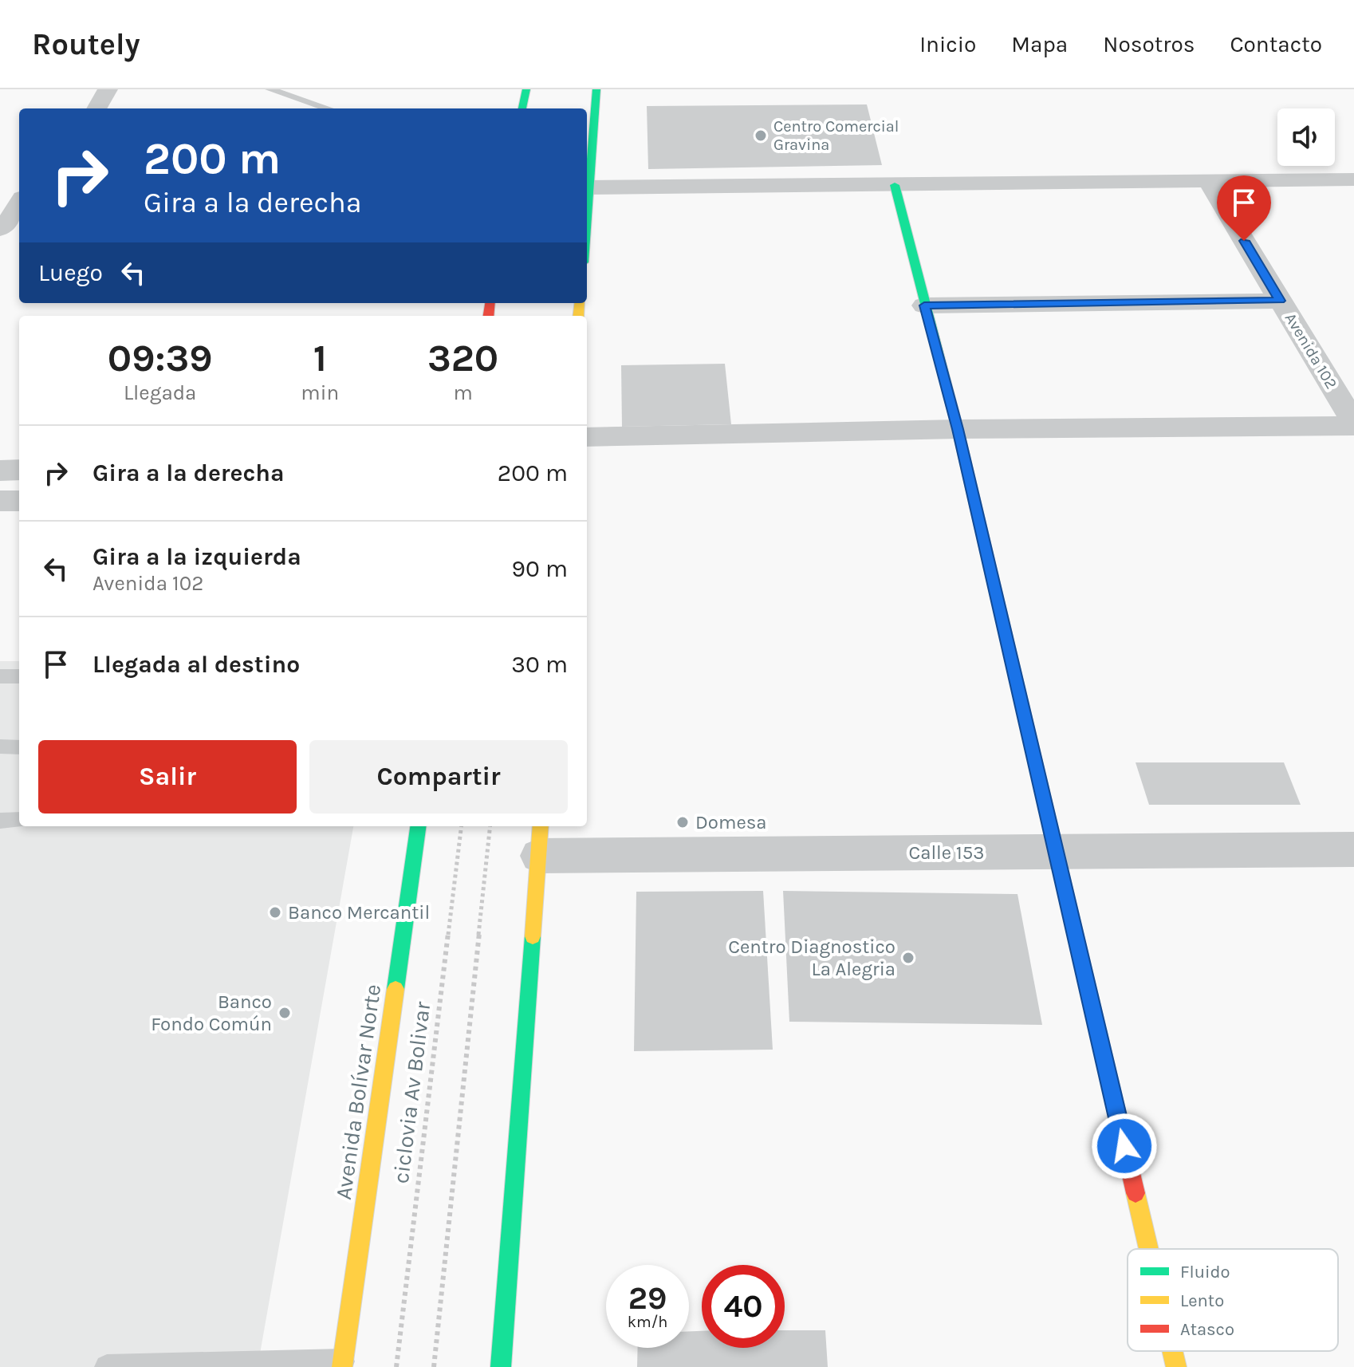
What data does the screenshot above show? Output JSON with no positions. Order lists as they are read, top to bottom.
{
  "streets": {
    "street": ["Avenida 102", "Calle 153", "Avenida Bolívar Norte"],
    "path": ["ciclovia Av Bolivar"]
  },
  "places": [
    "Centro Comercial Gravina",
    "Domesa",
    "Banco Mercantil",
    "Centro Diagnostico La Alegria",
    "Banco Fondo Común"
  ],
  "legend": ["Fluido", "Lento", "Atasco"],
  "page": {
    "header": "Routely",
    "nav": [
      "Inicio",
      "Mapa",
      "Nosotros",
      "Contacto"
    ],
    "turn": ["200 m", "Gira a la derecha"],
    "then": "Luego",
    "eta": [
      "09:39",
      "Llegada",
      "1",
      "min",
      "320",
      "m"
    ],
    "list": [
      {
        "name": "Gira a la derecha",
        "value": "200 m"
      },
      {
        "name": "Gira a la izquierda",
        "note": "Avenida 102",
        "value": "90 m"
      },
      {
        "name": "Llegada al destino",
        "value": "30 m"
      }
    ],
    "buttons": ["Salir", "Compartir"],
    "speed": "29 km/h",
    "limit": "40"
  }
}
